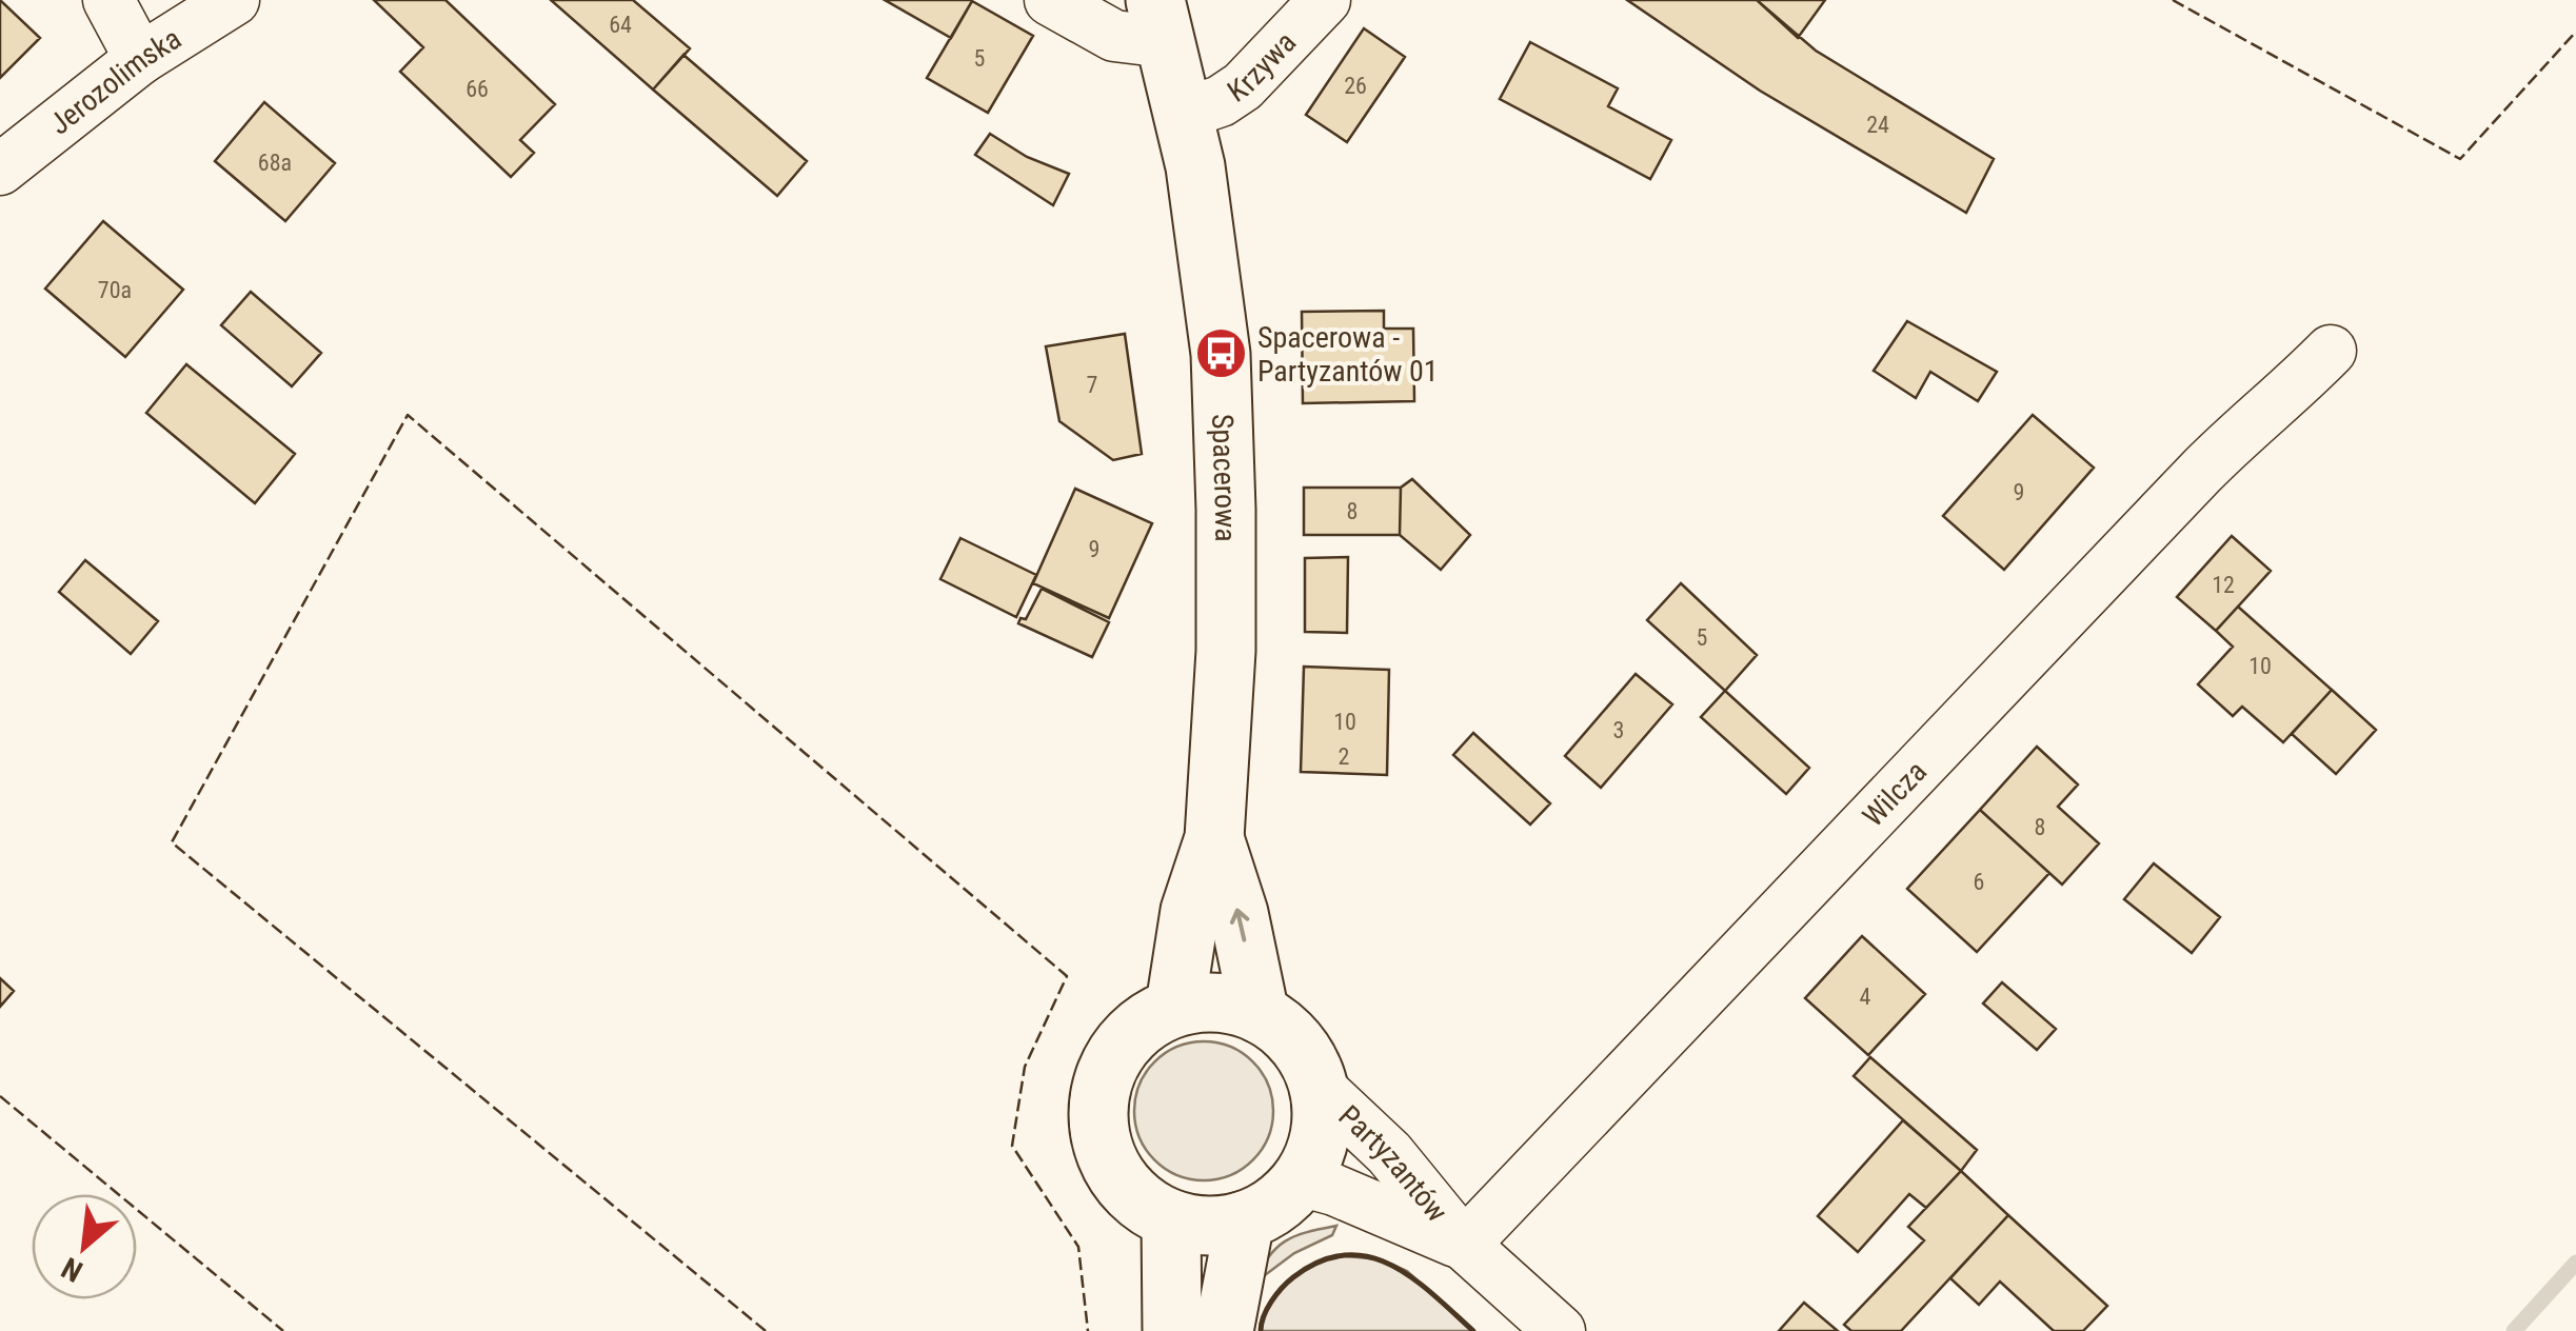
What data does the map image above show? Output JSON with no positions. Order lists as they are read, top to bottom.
{
  "streets": {
    "street": [
      "Krzywa",
      "Jerozolimska",
      "Spacerowa",
      "Wilcza",
      "Partyzantów"
    ]
  },
  "crossings": [
    ["Krzywa", "Spacerowa"],
    ["Spacerowa", "Partyzantów"],
    ["Wilcza", "Partyzantów"]
  ],
  "places": {
    "bus stop": ["Spacerowa - Partyzantów 01"]
  },
  "house_numbers": [
    "64",
    "5",
    "26",
    "66",
    "24",
    "68a",
    "70a",
    "7",
    "9",
    "8",
    "9",
    "12",
    "5",
    "10",
    "10",
    "3",
    "2",
    "8",
    "6",
    "4"
  ],
  "north": "bottom left"
}
